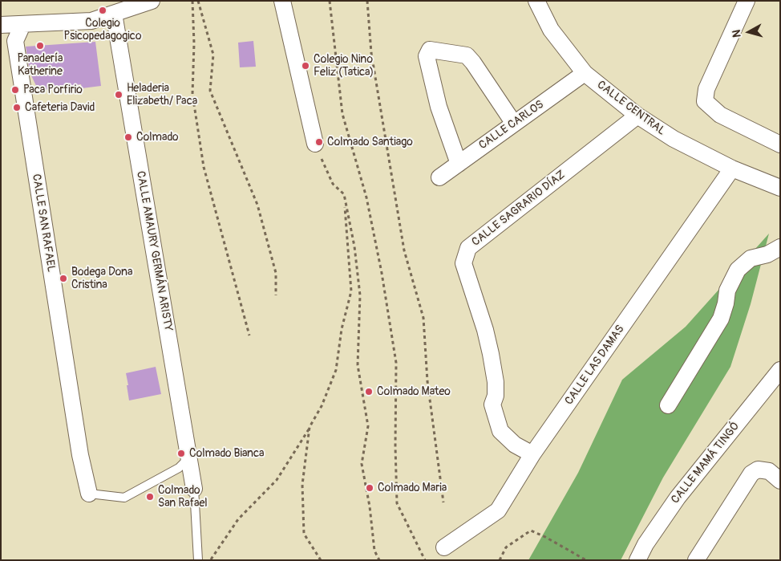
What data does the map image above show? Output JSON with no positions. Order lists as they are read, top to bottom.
{
  "streets": {
    "street": [
      "CALLE CENTRAL",
      "CALLE CARLOS",
      "CALLE SAGRARIO DÍAZ",
      "CALLE SAN RAFAEL",
      "CALLE AMAURY GERMÁN ARISTY",
      "CALLE LAS DAMAS",
      "CALLE MAMÁ TINGÓ"
    ]
  },
  "crossings": [
    ["CALLE CENTRAL", "CALLE CARLOS"],
    ["CALLE CENTRAL", "CALLE SAGRARIO DÍAZ"],
    ["CALLE CENTRAL", "CALLE LAS DAMAS"],
    ["CALLE SAGRARIO DÍAZ", "CALLE LAS DAMAS"]
  ],
  "places": [
    "Colegio Psicopedagogico",
    "Panadería Katherine",
    "Colegio Nino Feliz (Tatica)",
    "Paca Porfirio",
    "Heladeria Elizabeth/ Paca",
    "Cafeteria David",
    "Colmado",
    "Colmado Santiago",
    "Bodega Dona Cristina",
    "Colmado Mateo",
    "Colmado Bianca",
    "Colmado Maria",
    "Colmado San Rafael"
  ],
  "north": "left"
}
